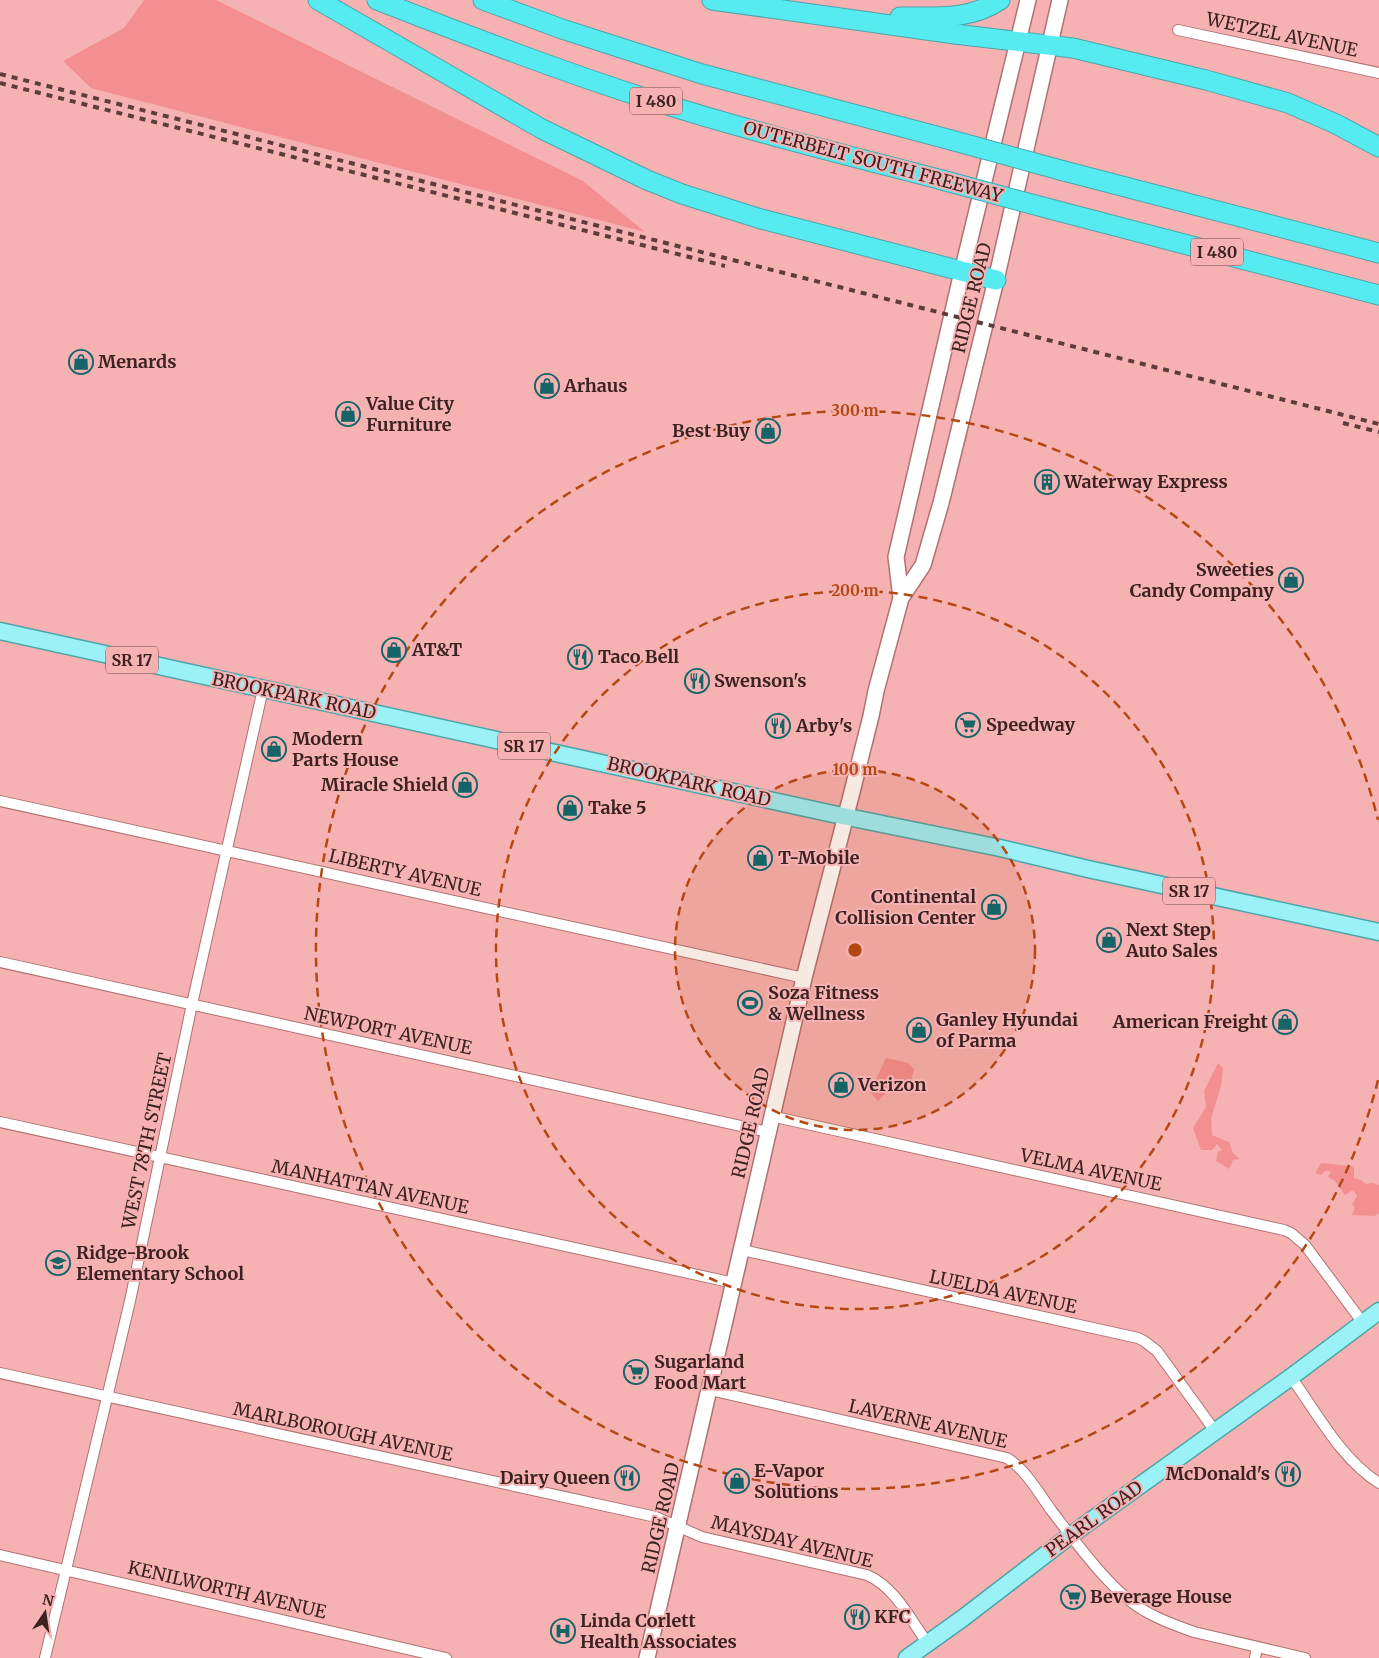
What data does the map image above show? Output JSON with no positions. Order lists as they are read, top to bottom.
{
  "streets": {
    "highway": ["I 480", "OUTERBELT SOUTH FREEWAY"],
    "main road": [
      "RIDGE ROAD",
      "SR 17",
      "BROOKPARK ROAD",
      "PEARL ROAD"
    ],
    "street": [
      "WETZEL AVENUE",
      "LIBERTY AVENUE",
      "NEWPORT AVENUE",
      "WEST 78TH STREET",
      "VELMA AVENUE",
      "MANHATTAN AVENUE",
      "LUELDA AVENUE",
      "LAVERNE AVENUE",
      "MARLBOROUGH AVENUE",
      "MAYSDAY AVENUE",
      "KENILWORTH AVENUE"
    ]
  },
  "crossings": [
    ["RIDGE ROAD", "BROOKPARK ROAD"],
    ["RIDGE ROAD", "LIBERTY AVENUE"],
    ["RIDGE ROAD", "NEWPORT AVENUE"],
    ["RIDGE ROAD", "VELMA AVENUE"],
    ["RIDGE ROAD", "MANHATTAN AVENUE"],
    ["RIDGE ROAD", "LUELDA AVENUE"],
    ["RIDGE ROAD", "LAVERNE AVENUE"],
    ["RIDGE ROAD", "MARLBOROUGH AVENUE"],
    ["RIDGE ROAD", "MAYSDAY AVENUE"],
    ["BROOKPARK ROAD", "WEST 78TH STREET"],
    ["LIBERTY AVENUE", "WEST 78TH STREET"],
    ["NEWPORT AVENUE", "WEST 78TH STREET"],
    ["WEST 78TH STREET", "MANHATTAN AVENUE"],
    ["WEST 78TH STREET", "MARLBOROUGH AVENUE"],
    ["WEST 78TH STREET", "KENILWORTH AVENUE"],
    ["VELMA AVENUE", "PEARL ROAD"],
    ["LUELDA AVENUE", "PEARL ROAD"],
    ["LAVERNE AVENUE", "PEARL ROAD"],
    ["MARLBOROUGH AVENUE", "MAYSDAY AVENUE"],
    ["PEARL ROAD", "MAYSDAY AVENUE"]
  ],
  "places": {
    "shop": [
      "Menards",
      "Arhaus",
      "Value City Furniture",
      "Best Buy",
      "Sweeties Candy Company",
      "AT&T",
      "Modern Parts House",
      "Miracle Shield",
      "Take 5",
      "T-Mobile",
      "Continental Collision Center",
      "Next Step Auto Sales",
      "American Freight",
      "Ganley Hyundai of Parma",
      "Verizon",
      "E-Vapor Solutions"
    ],
    "building": ["Waterway Express"],
    "restaurant": [
      "Taco Bell",
      "Swenson's",
      "Arby's",
      "McDonald's",
      "Dairy Queen",
      "KFC"
    ],
    "supermarket": ["Speedway", "Sugarland Food Mart", "Beverage House"],
    "sports": ["Soza Fitness & Wellness"],
    "school or university": ["Ridge-Brook Elementary School"],
    "hospital": ["Linda Corlett Health Associates"]
  },
  "north": "top",
  "rings": ["300 m", "200 m", "100 m"]
}
